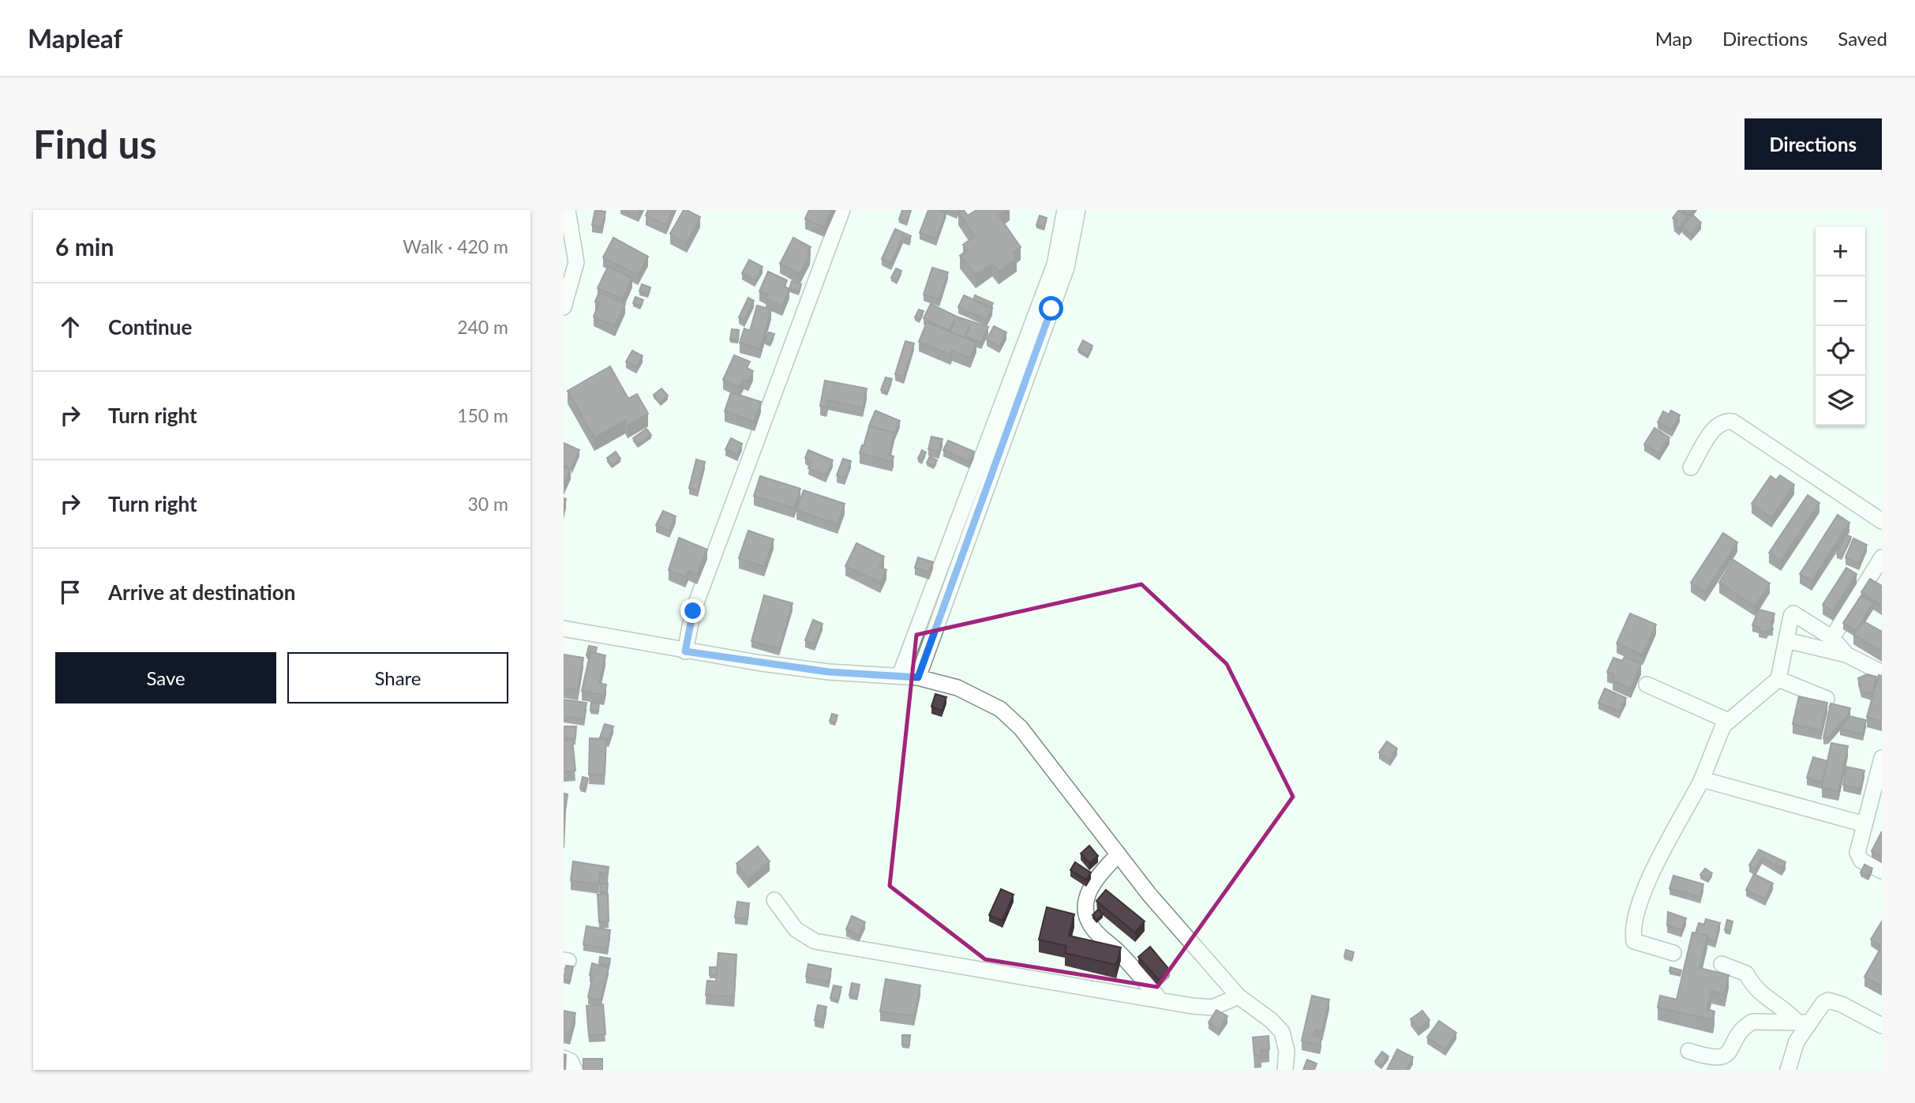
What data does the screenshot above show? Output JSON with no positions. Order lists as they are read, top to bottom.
{
  "page": {
    "header": "Mapleaf",
    "nav": ["Map", "Directions", "Saved"],
    "buttons": [
      "Directions",
      ["Save", "Share"]
    ],
    "title": "Find us",
    "heading": ["6 min", "Walk · 420 m"],
    "map_buttons": ["+", "−"],
    "list": [
      ["Continue", "240 m"],
      ["Turn right", "150 m"],
      ["Turn right", "30 m"],
      "Arrive at destination"
    ]
  }
}
